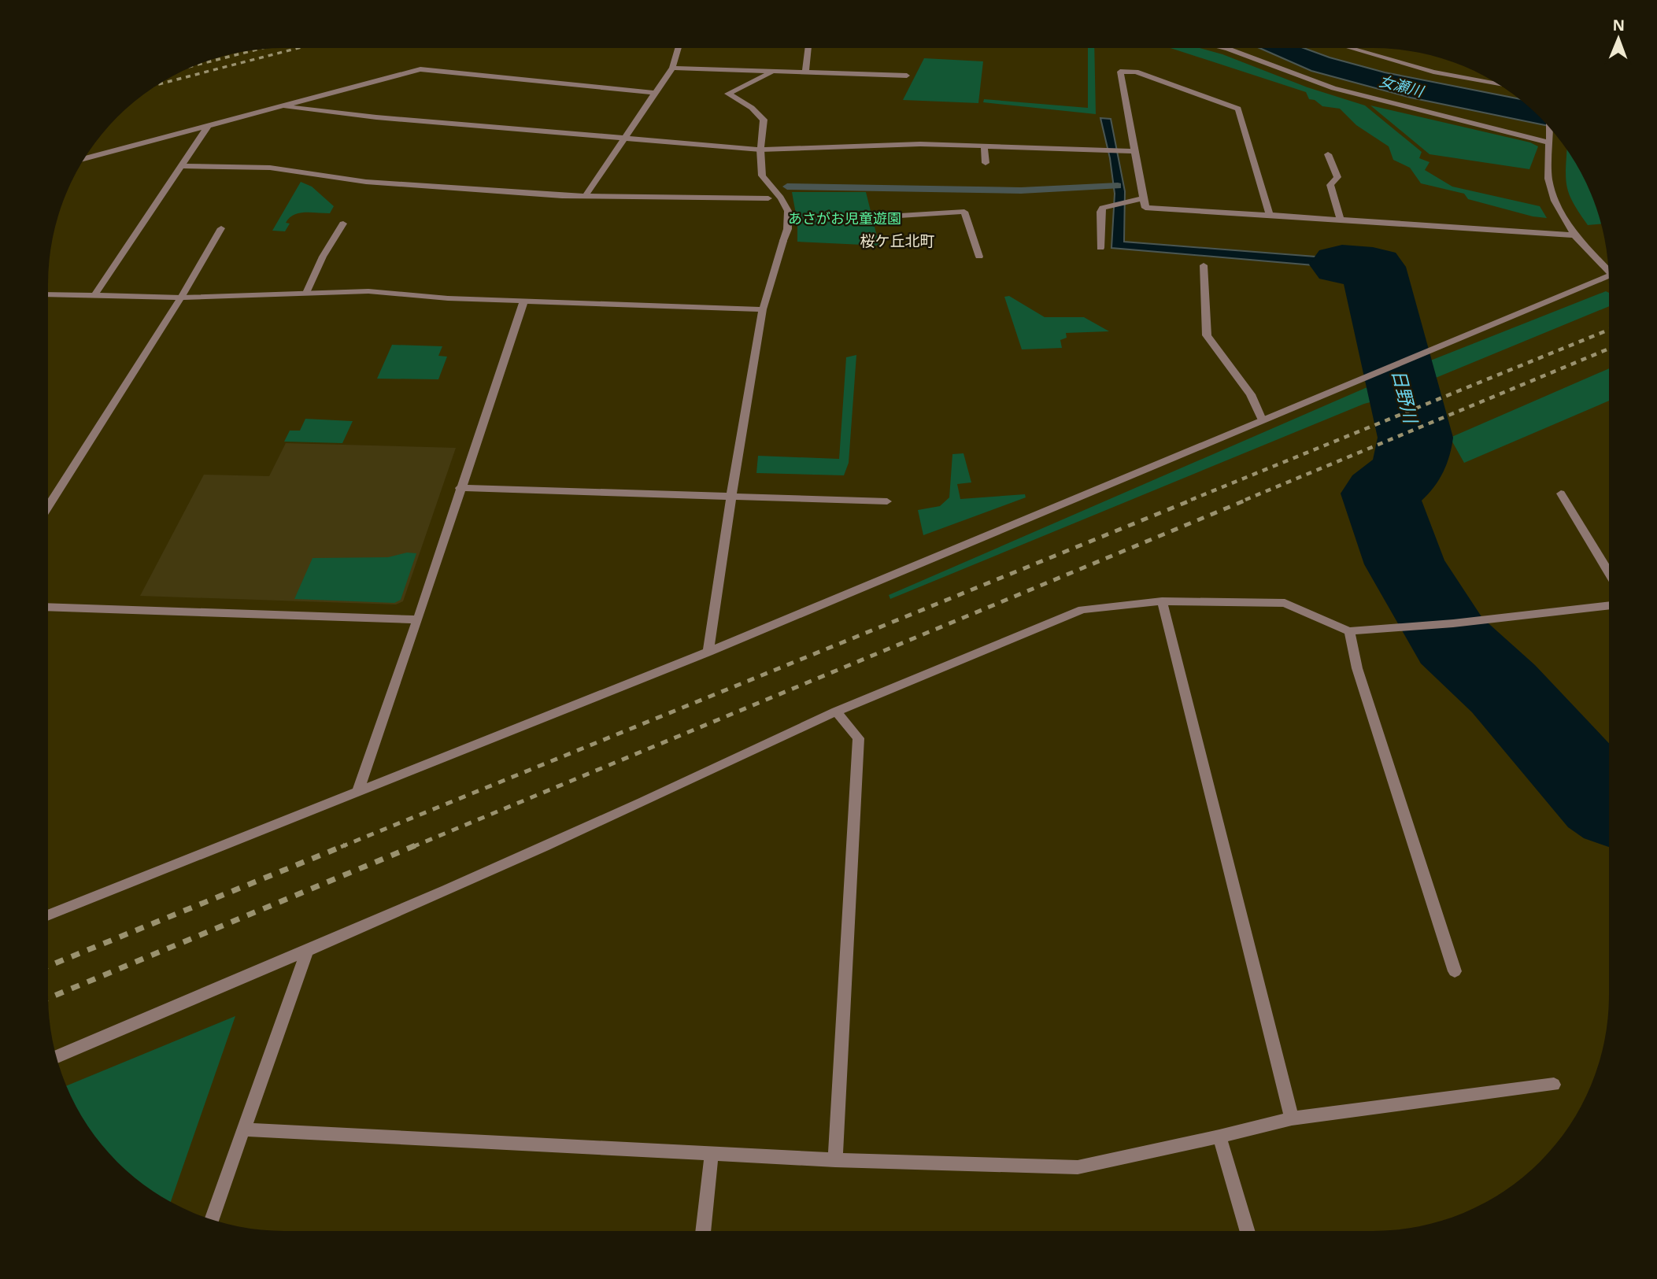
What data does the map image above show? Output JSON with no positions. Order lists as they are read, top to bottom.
{
  "districts": ["桜ケ丘北町"],
  "water": ["女瀬川", "日野川"],
  "parks": ["あさがお児童遊園"],
  "north": "top"
}
